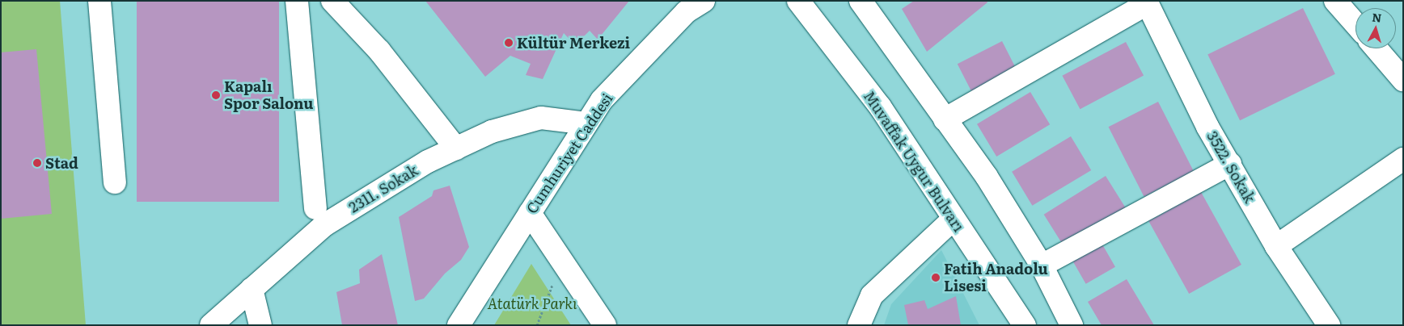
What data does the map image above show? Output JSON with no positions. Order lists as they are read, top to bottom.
{
  "streets": {
    "street": [
      "Cumhuriyet Caddesi",
      "Muvaffak Uygur Bulvarı",
      "3522. Sokak",
      "2311. Sokak"
    ]
  },
  "crossings": [
    ["Cumhuriyet Caddesi", "2311. Sokak"]
  ],
  "parks": ["Atatürk Parkı"],
  "places": [
    "Kültür Merkezi",
    "Kapalı Spor Salonu",
    "Stad",
    "Fatih Anadolu Lisesi"
  ],
  "north": "top"
}
